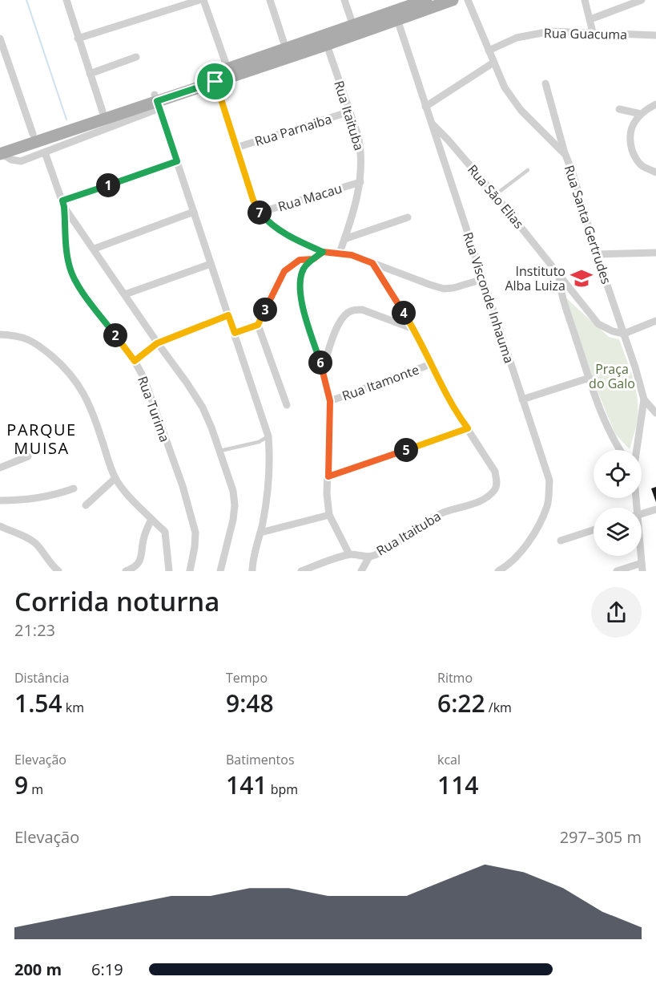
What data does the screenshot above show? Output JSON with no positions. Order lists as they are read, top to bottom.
{
  "streets": {
    "street": [
      "Rua Guacuma",
      "Rua Itaituba",
      "Rua Parnaiba",
      "Rua Sāo Elias",
      "Rua Macau",
      "Rua Santa Gertrudes",
      "Rua Visconde Inhauma",
      "Rua Itamonte",
      "Rua Turima"
    ]
  },
  "crossings": [
    ["Rua Guacuma", "Rua Santa Gertrudes"],
    ["Rua Itaituba", "Rua Parnaiba"],
    ["Rua Itaituba", "Rua Macau"],
    ["Rua Itaituba", "Rua Itamonte"],
    ["Rua Sāo Elias", "Rua Santa Gertrudes"],
    ["Rua Sāo Elias", "Rua Visconde Inhauma"]
  ],
  "districts": ["PARQUE MUISA"],
  "parks": ["Praça do Galo"],
  "places": {
    "school or university": ["Instituto Alba Luiza"]
  },
  "page": {
    "pins": [
      "1",
      "7",
      "3",
      "4",
      "2",
      "6",
      "5"
    ],
    "heading": ["Corrida noturna", "21:23"],
    "stats": [
      ["Distância", "1.54 km"],
      ["Tempo", "9:48"],
      ["Ritmo", "6:22 /km"],
      ["Elevação", "9 m"],
      ["Batimentos", "141 bpm"],
      ["kcal", "114"]
    ],
    "chart": ["Elevação", "297–305 m"],
    "list": [
      {
        "name": "200 m",
        "note": "6:19"
      }
    ]
  }
}
